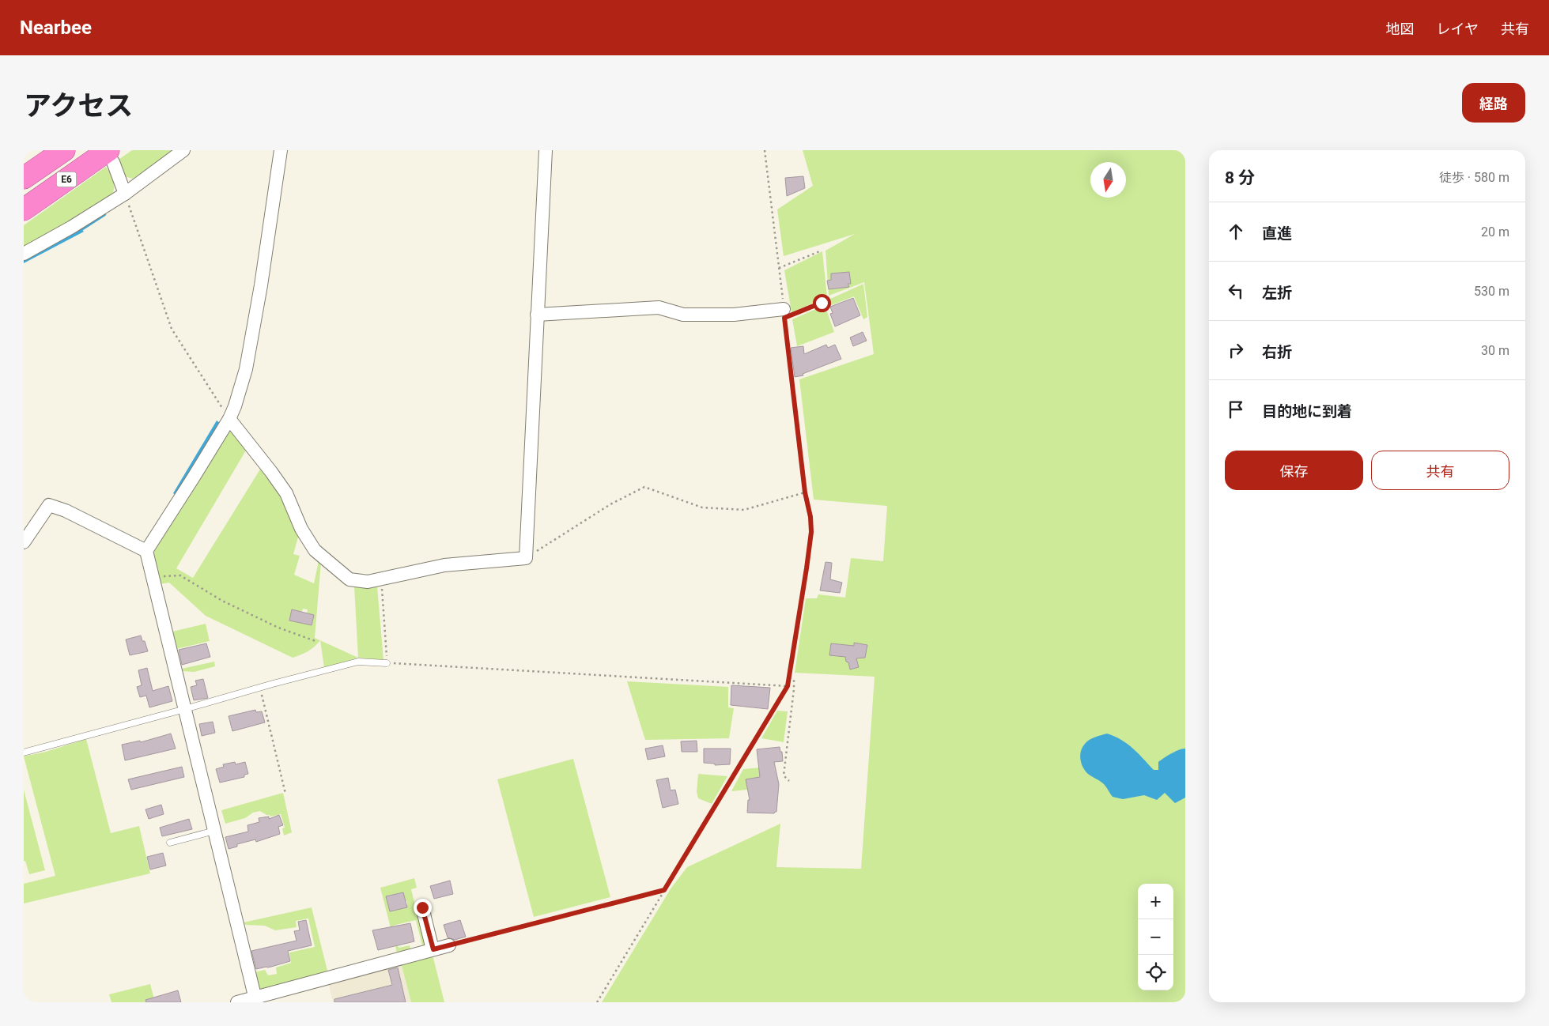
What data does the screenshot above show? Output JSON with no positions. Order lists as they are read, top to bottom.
{
  "streets": {
    "highway": ["E6"]
  },
  "north": "bottom",
  "page": {
    "header": "Nearbee",
    "nav": ["地図", "レイヤ", "共有"],
    "title": "アクセス",
    "buttons": [
      "経路",
      ["保存", "共有"]
    ],
    "heading": ["8 分", "徒歩 · 580 m"],
    "list": [
      ["直進", "20 m"],
      ["左折", "530 m"],
      ["右折", "30 m"],
      "目的地に到着"
    ],
    "map_buttons": ["+", "−"]
  }
}
